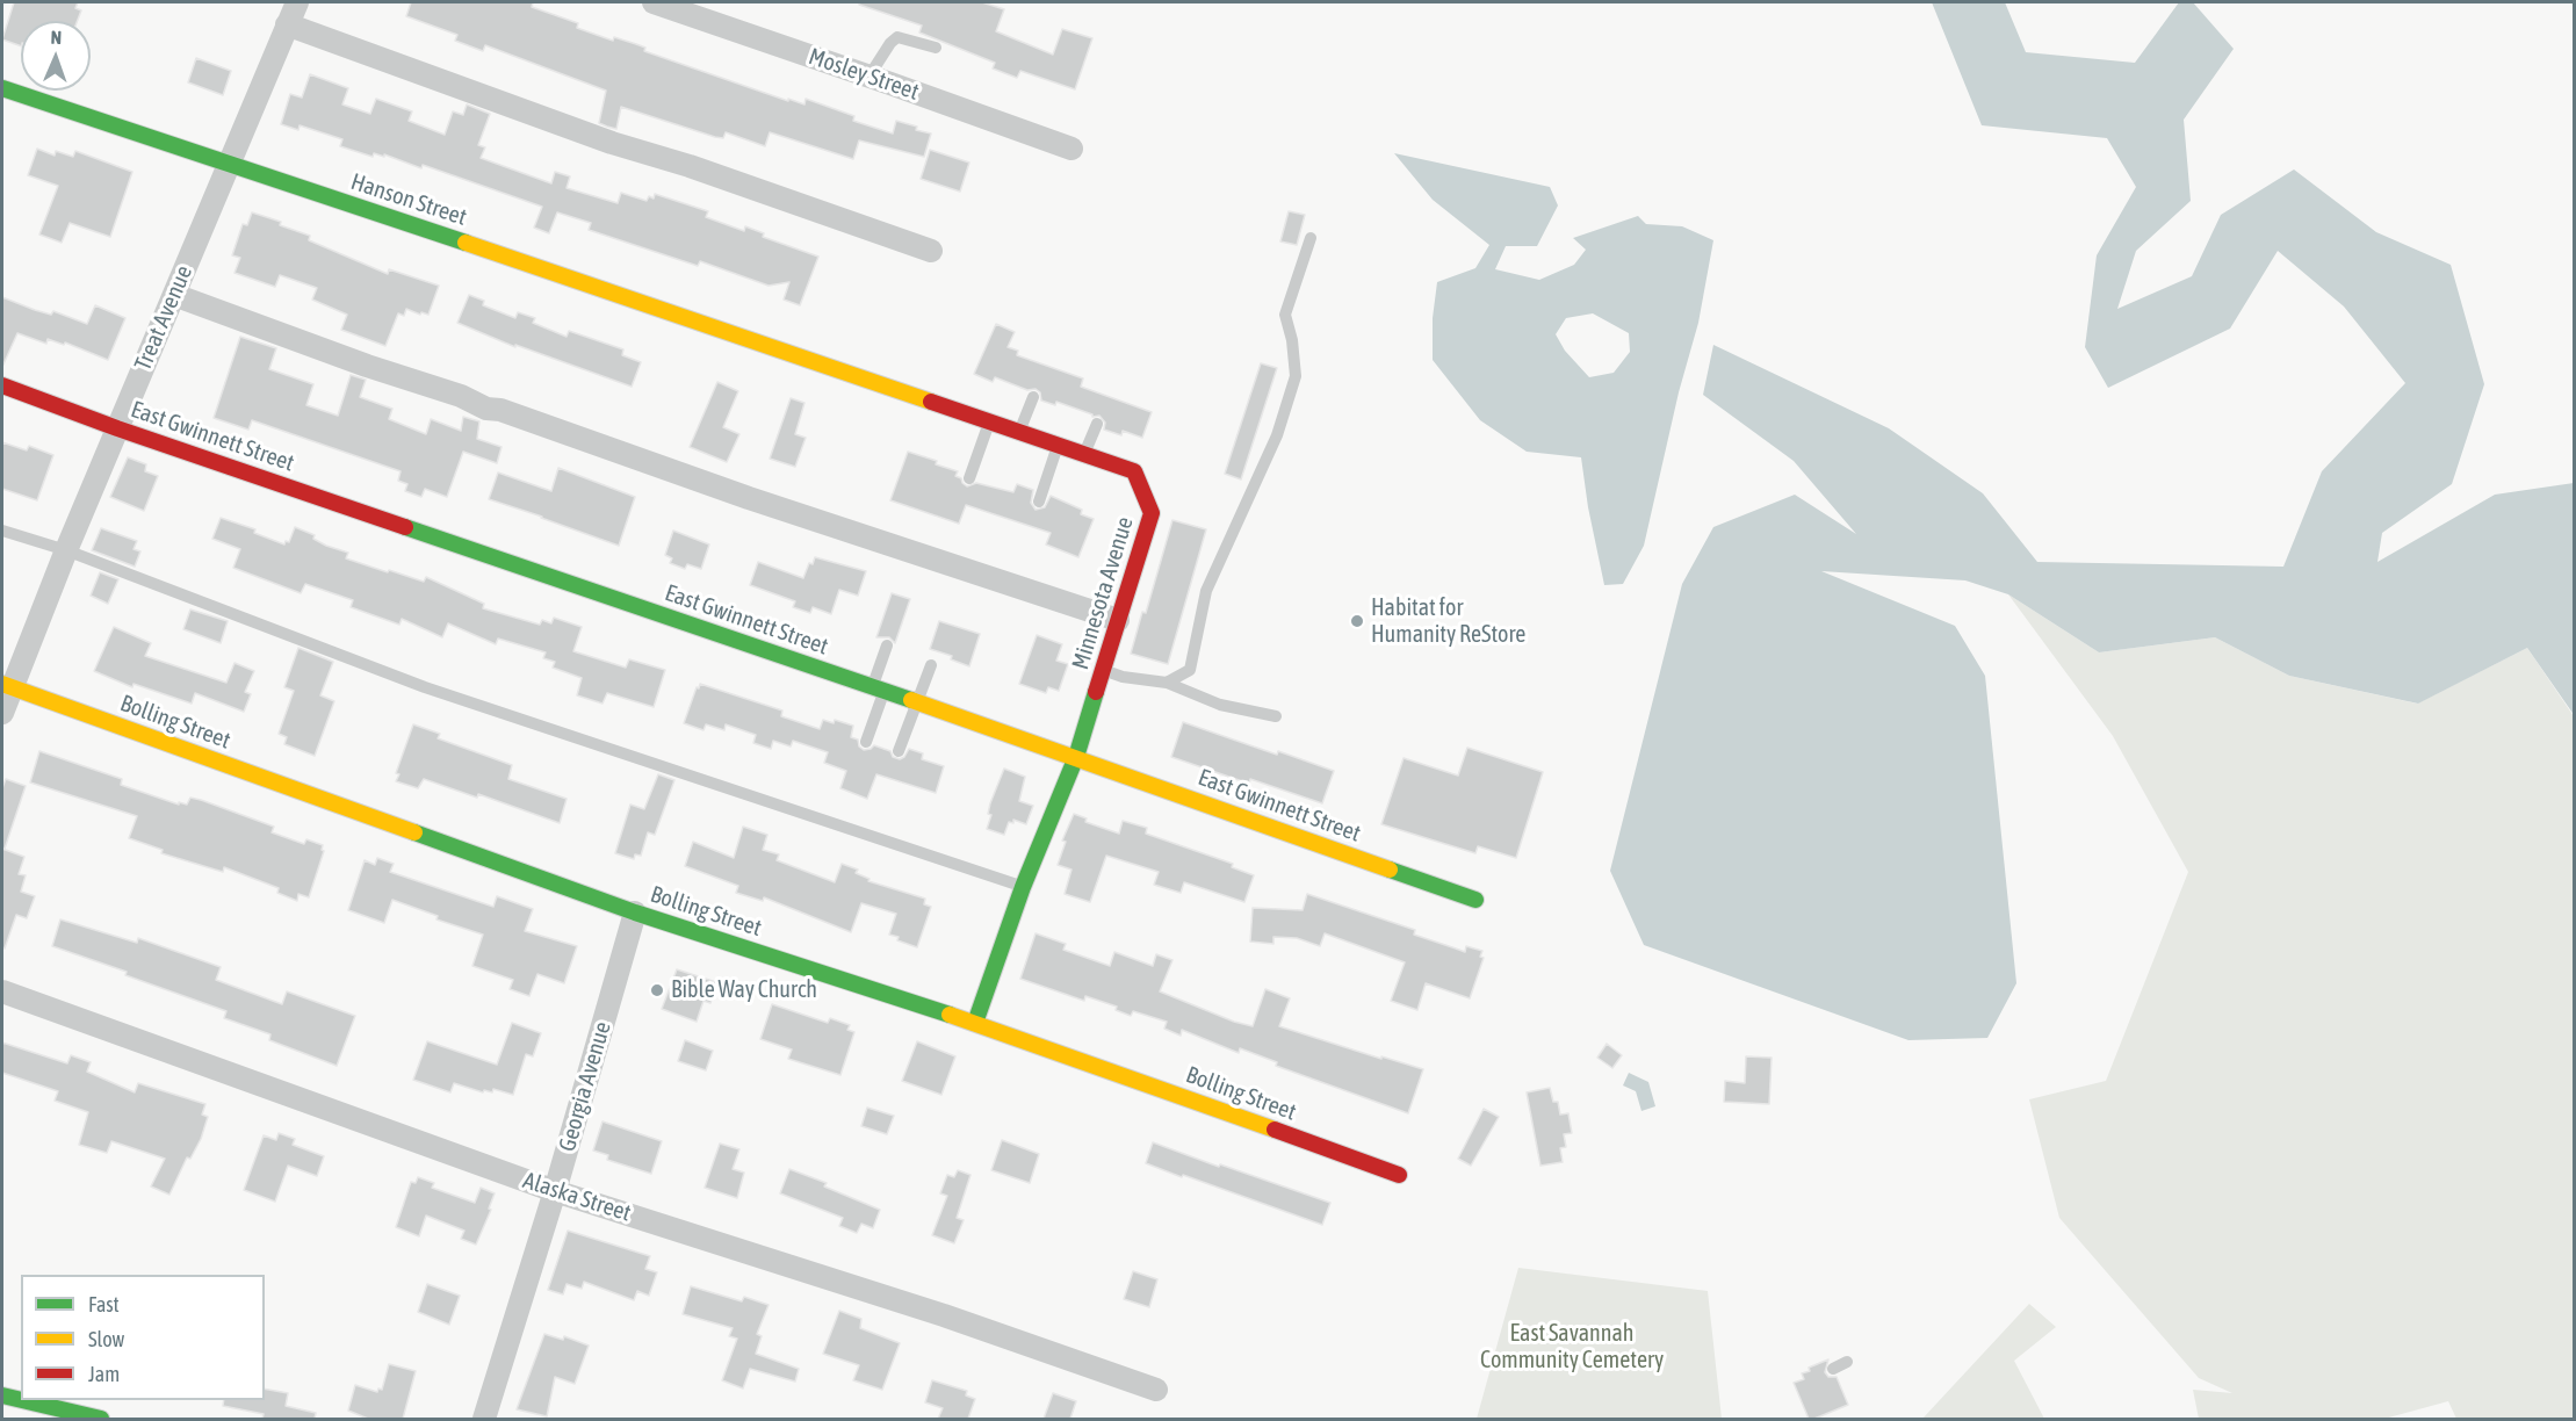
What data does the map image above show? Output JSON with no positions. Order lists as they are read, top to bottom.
{
  "streets": {
    "street": [
      "Mosley Street",
      "Hanson Street",
      "Treat Avenue",
      "East Gwinnett Street",
      "Minnesota Avenue",
      "Bolling Street",
      "Georgia Avenue",
      "Alaska Street"
    ]
  },
  "crossings": [
    ["Hanson Street", "Treat Avenue"],
    ["Hanson Street", "Minnesota Avenue"],
    ["Treat Avenue", "East Gwinnett Street"],
    ["Treat Avenue", "Bolling Street"],
    ["East Gwinnett Street", "Minnesota Avenue"],
    ["Minnesota Avenue", "Bolling Street"],
    ["Bolling Street", "Georgia Avenue"],
    ["Georgia Avenue", "Alaska Street"]
  ],
  "parks": ["East Savannah Community Cemetery"],
  "places": ["Habitat for Humanity ReStore", "Bible Way Church"],
  "legend": ["Fast", "Slow", "Jam"],
  "north": "top"
}
